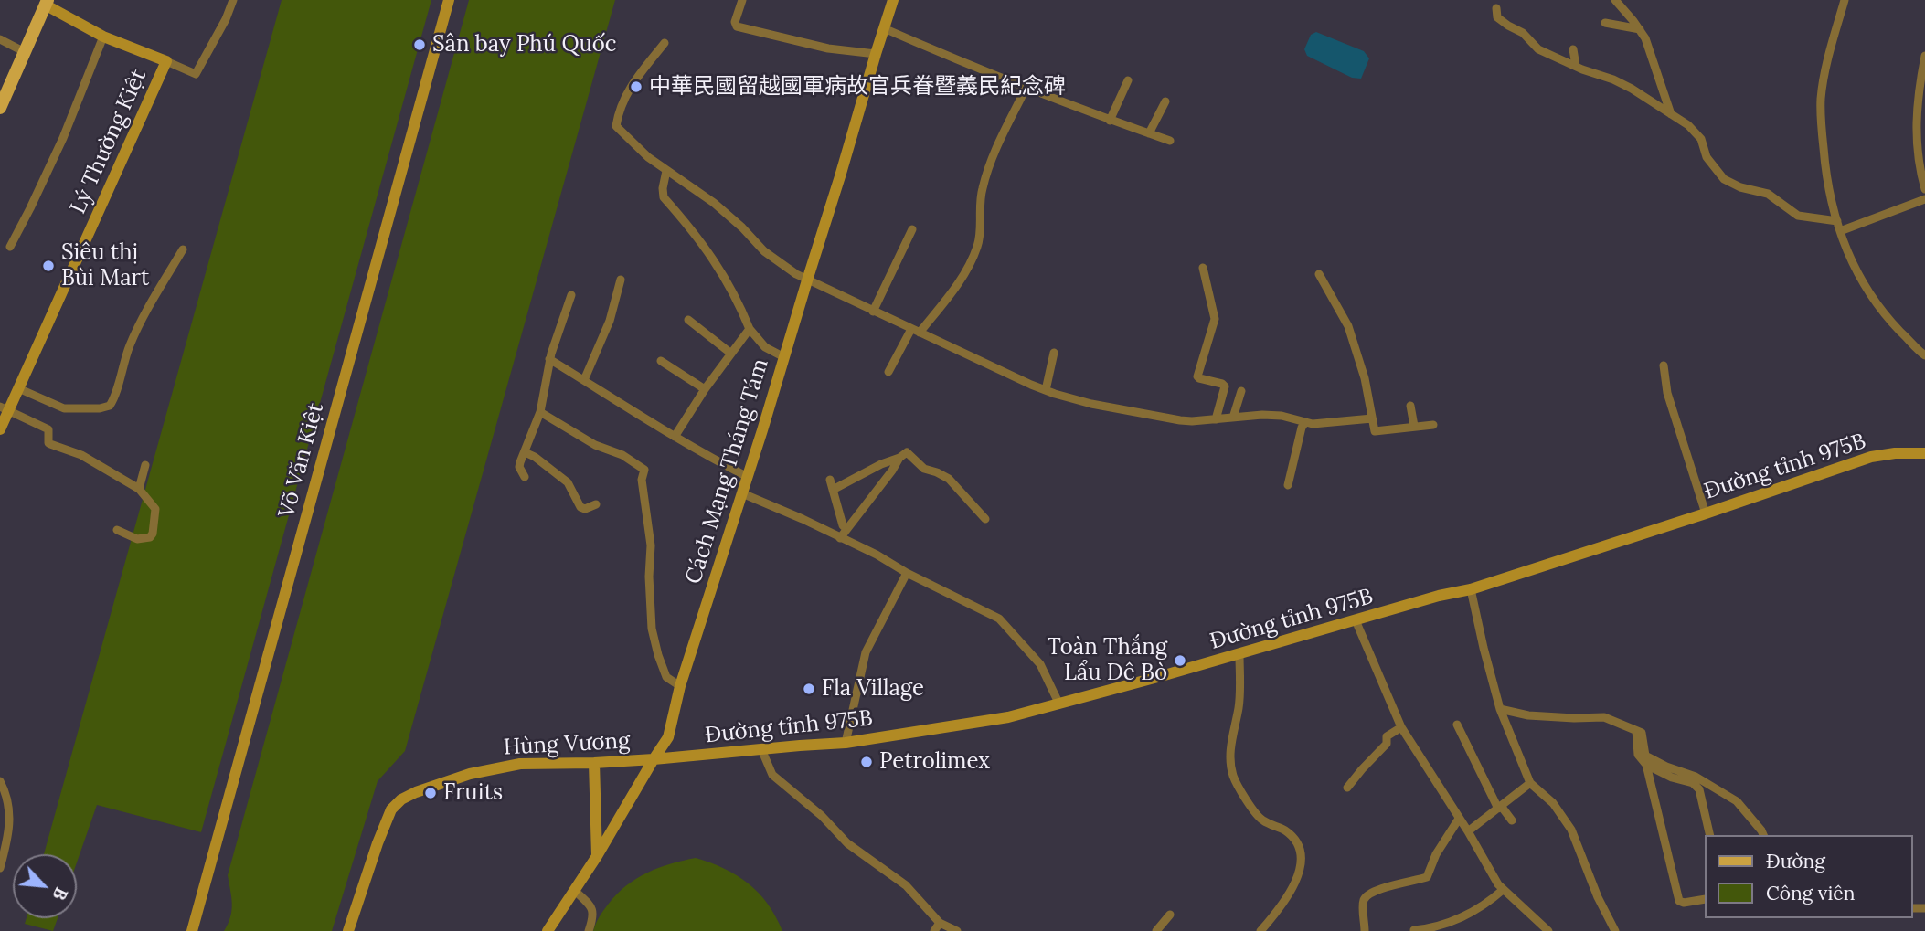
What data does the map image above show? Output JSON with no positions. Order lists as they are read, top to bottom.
{
  "streets": {
    "street": [
      "Lý Thường Kiệt",
      "Võ Văn Kiệt",
      "Đường tỉnh 975B",
      "Cách Mạng Tháng Tám",
      "Hùng Vương"
    ]
  },
  "crossings": [
    ["Đường tỉnh 975B", "Cách Mạng Tháng Tám"],
    ["Đường tỉnh 975B", "Hùng Vương"],
    ["Cách Mạng Tháng Tám", "Hùng Vương"]
  ],
  "places": [
    "Sân bay Phú Quốc",
    "中華民國留越國軍病故官兵眷暨義民紀念碑",
    "Siêu thị Bùi Mart",
    "Toàn Thắng Lẩu Dê Bò",
    "Fla Village",
    "Petrolimex",
    "Fruits"
  ],
  "legend": ["Đường", "Công viên"],
  "north": "bottom right"
}
